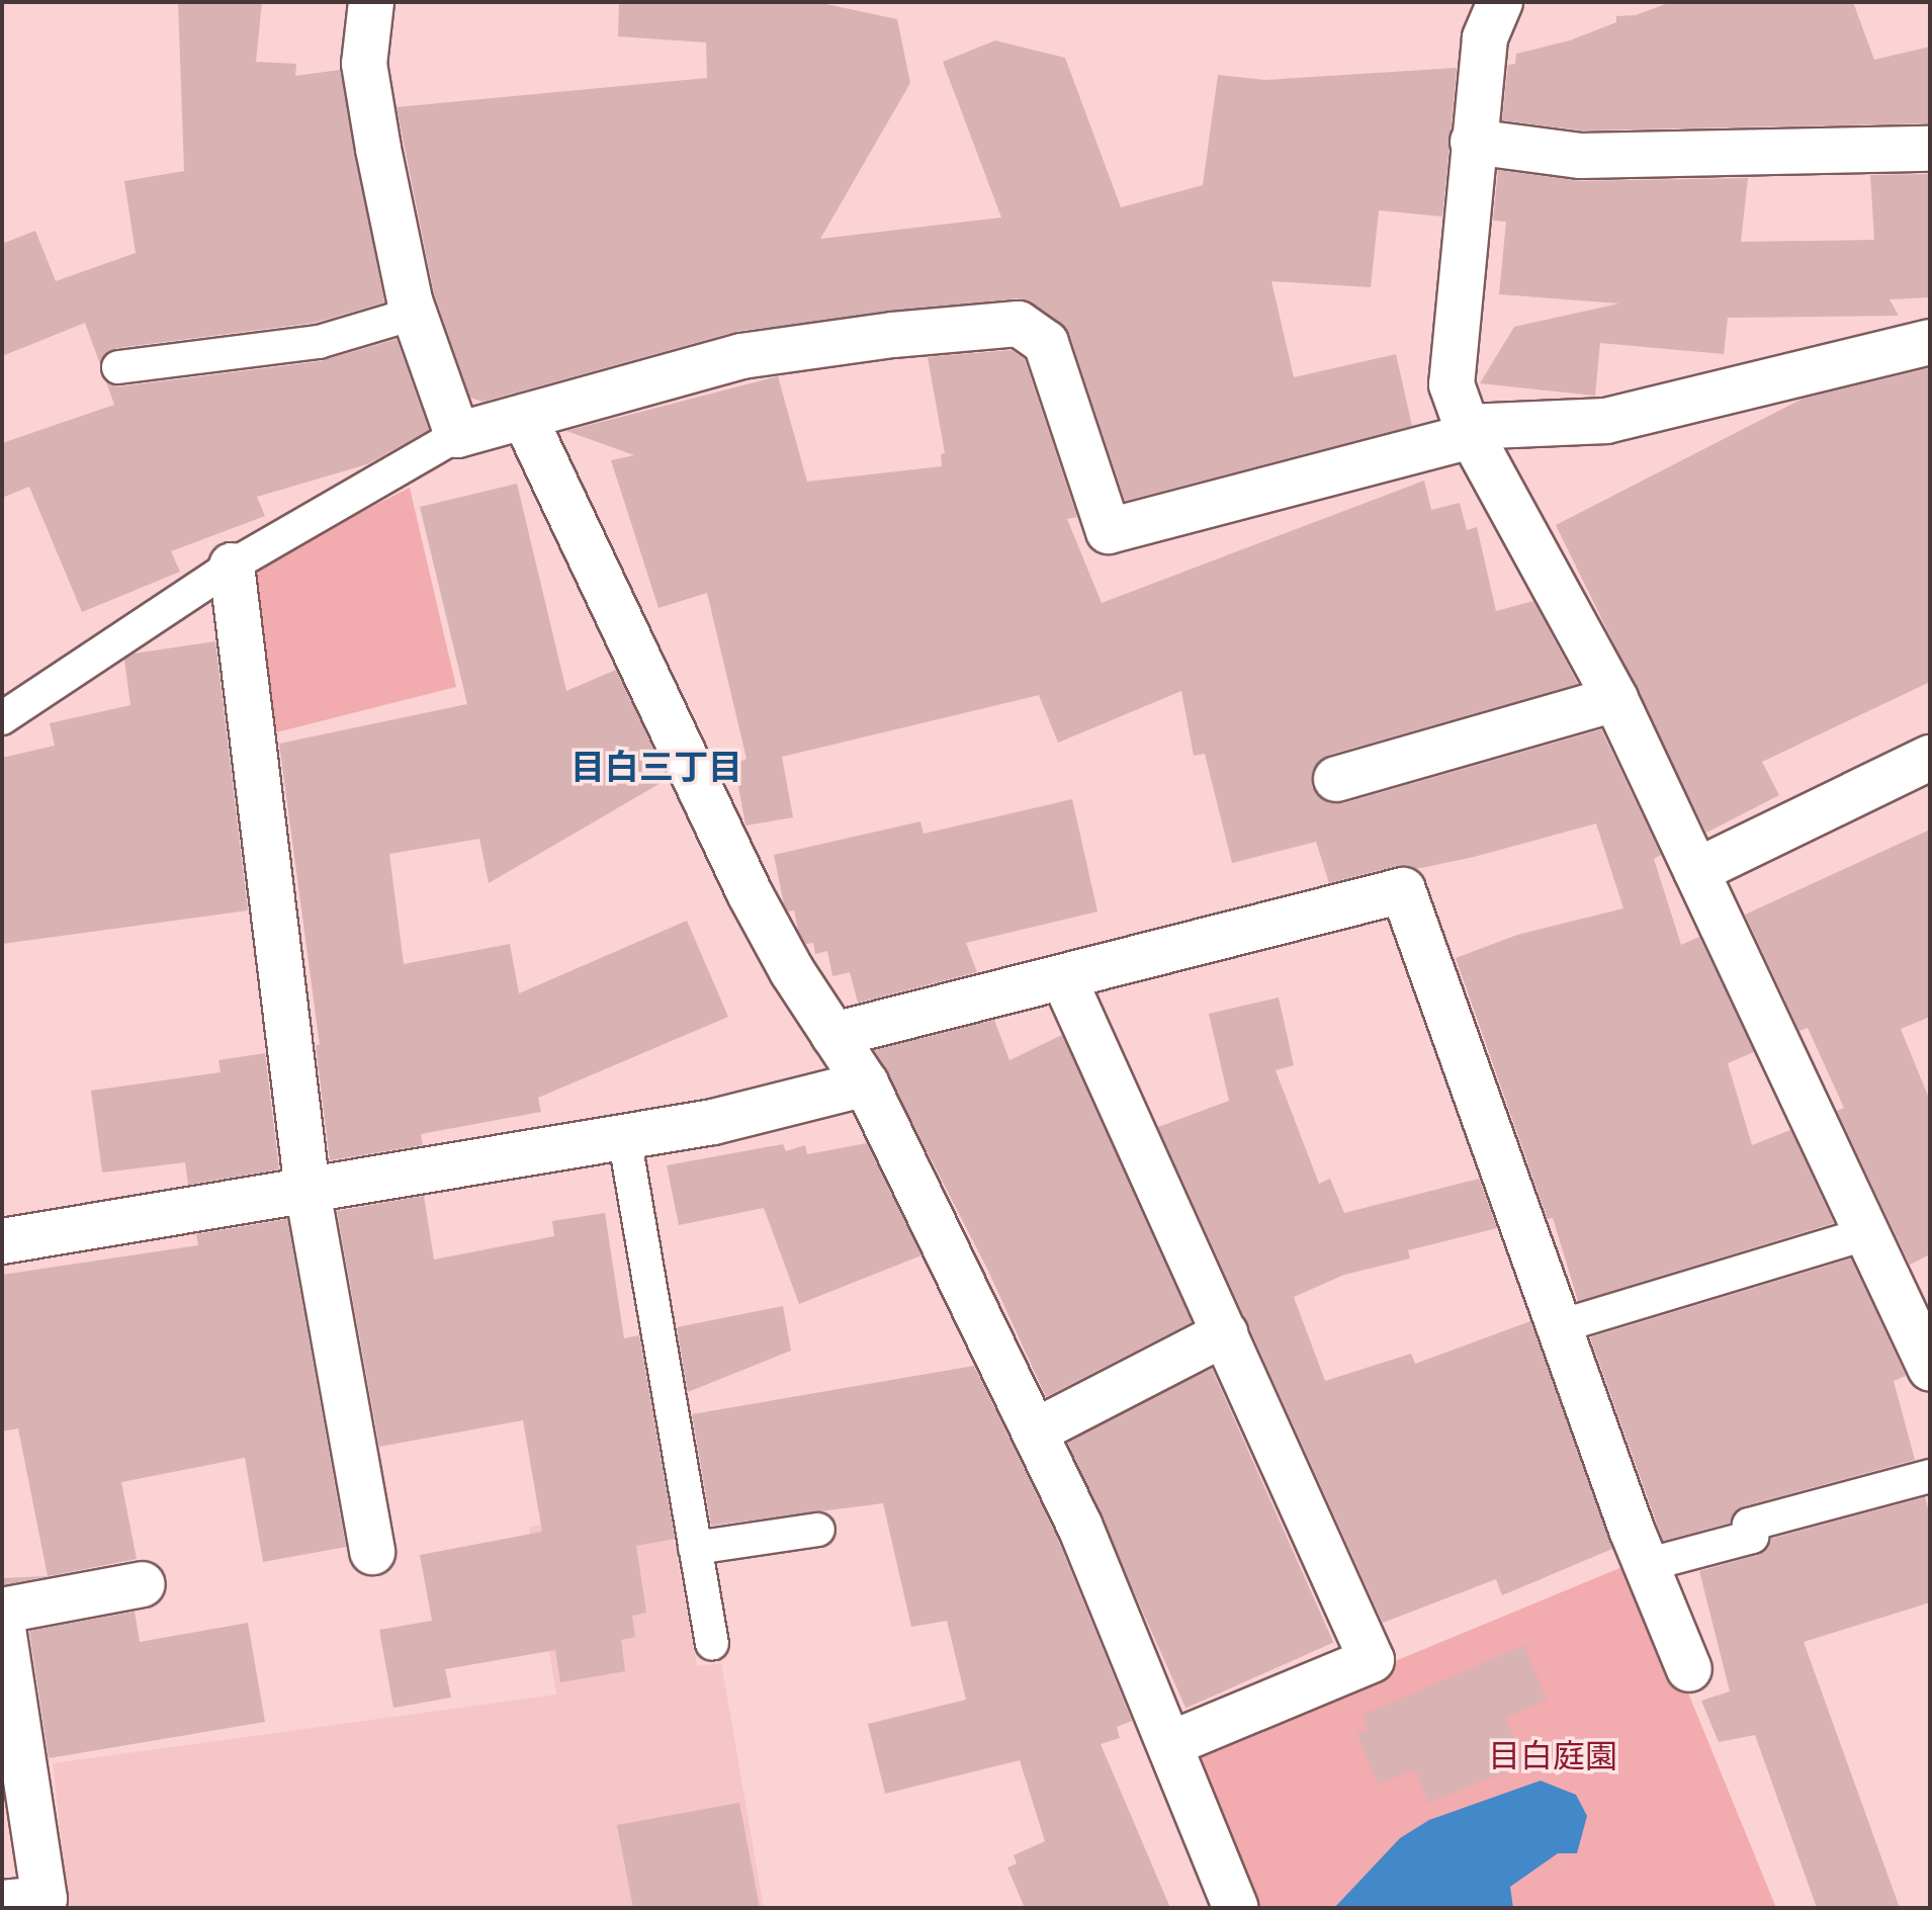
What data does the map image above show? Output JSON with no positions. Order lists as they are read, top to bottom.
{
  "districts": ["目白三丁目"],
  "parks": ["目白庭園"]
}
